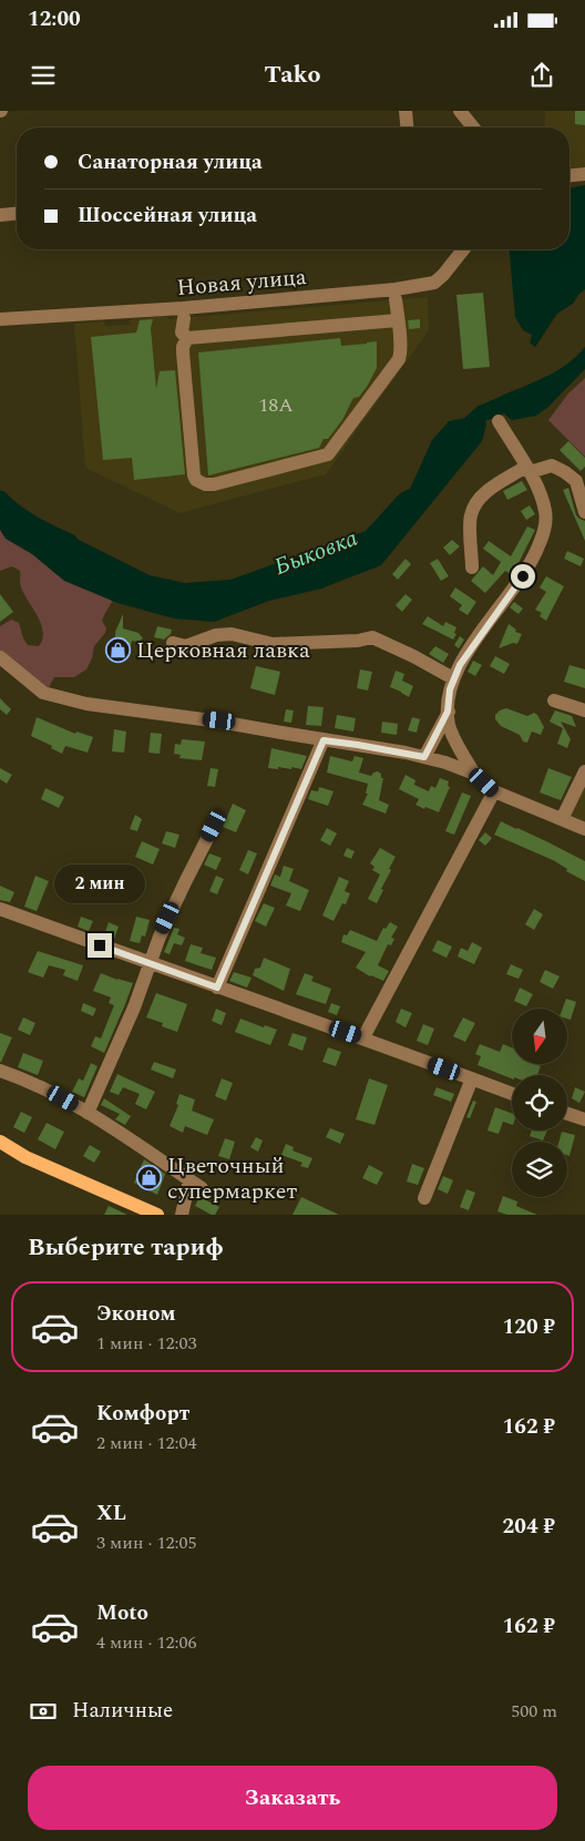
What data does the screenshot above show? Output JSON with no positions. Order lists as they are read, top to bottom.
{
  "streets": {
    "street": ["Новая улица"]
  },
  "water": ["Быковка"],
  "places": {
    "shop": ["Церковная лавка", "Цветочный супермаркет"]
  },
  "house_numbers": ["18А"],
  "north": "bottom",
  "page": {
    "status": "12:00",
    "header": "Tako",
    "banner": ["Санаторная улица", "Шоссейная улица"],
    "bubble": "2 мин",
    "heading": "Выберите тариф",
    "list": [
      {
        "name": "Эконом",
        "note": "1 мин · 12:03",
        "value": "120 ₽"
      },
      {
        "name": "Комфорт",
        "note": "2 мин · 12:04",
        "value": "162 ₽"
      },
      {
        "name": "XL",
        "note": "3 мин · 12:05",
        "value": "204 ₽"
      },
      {
        "name": "Moto",
        "note": "4 мин · 12:06",
        "value": "162 ₽"
      }
    ],
    "pay": ["Наличные", "500 m"],
    "buttons": "Заказать"
  }
}
